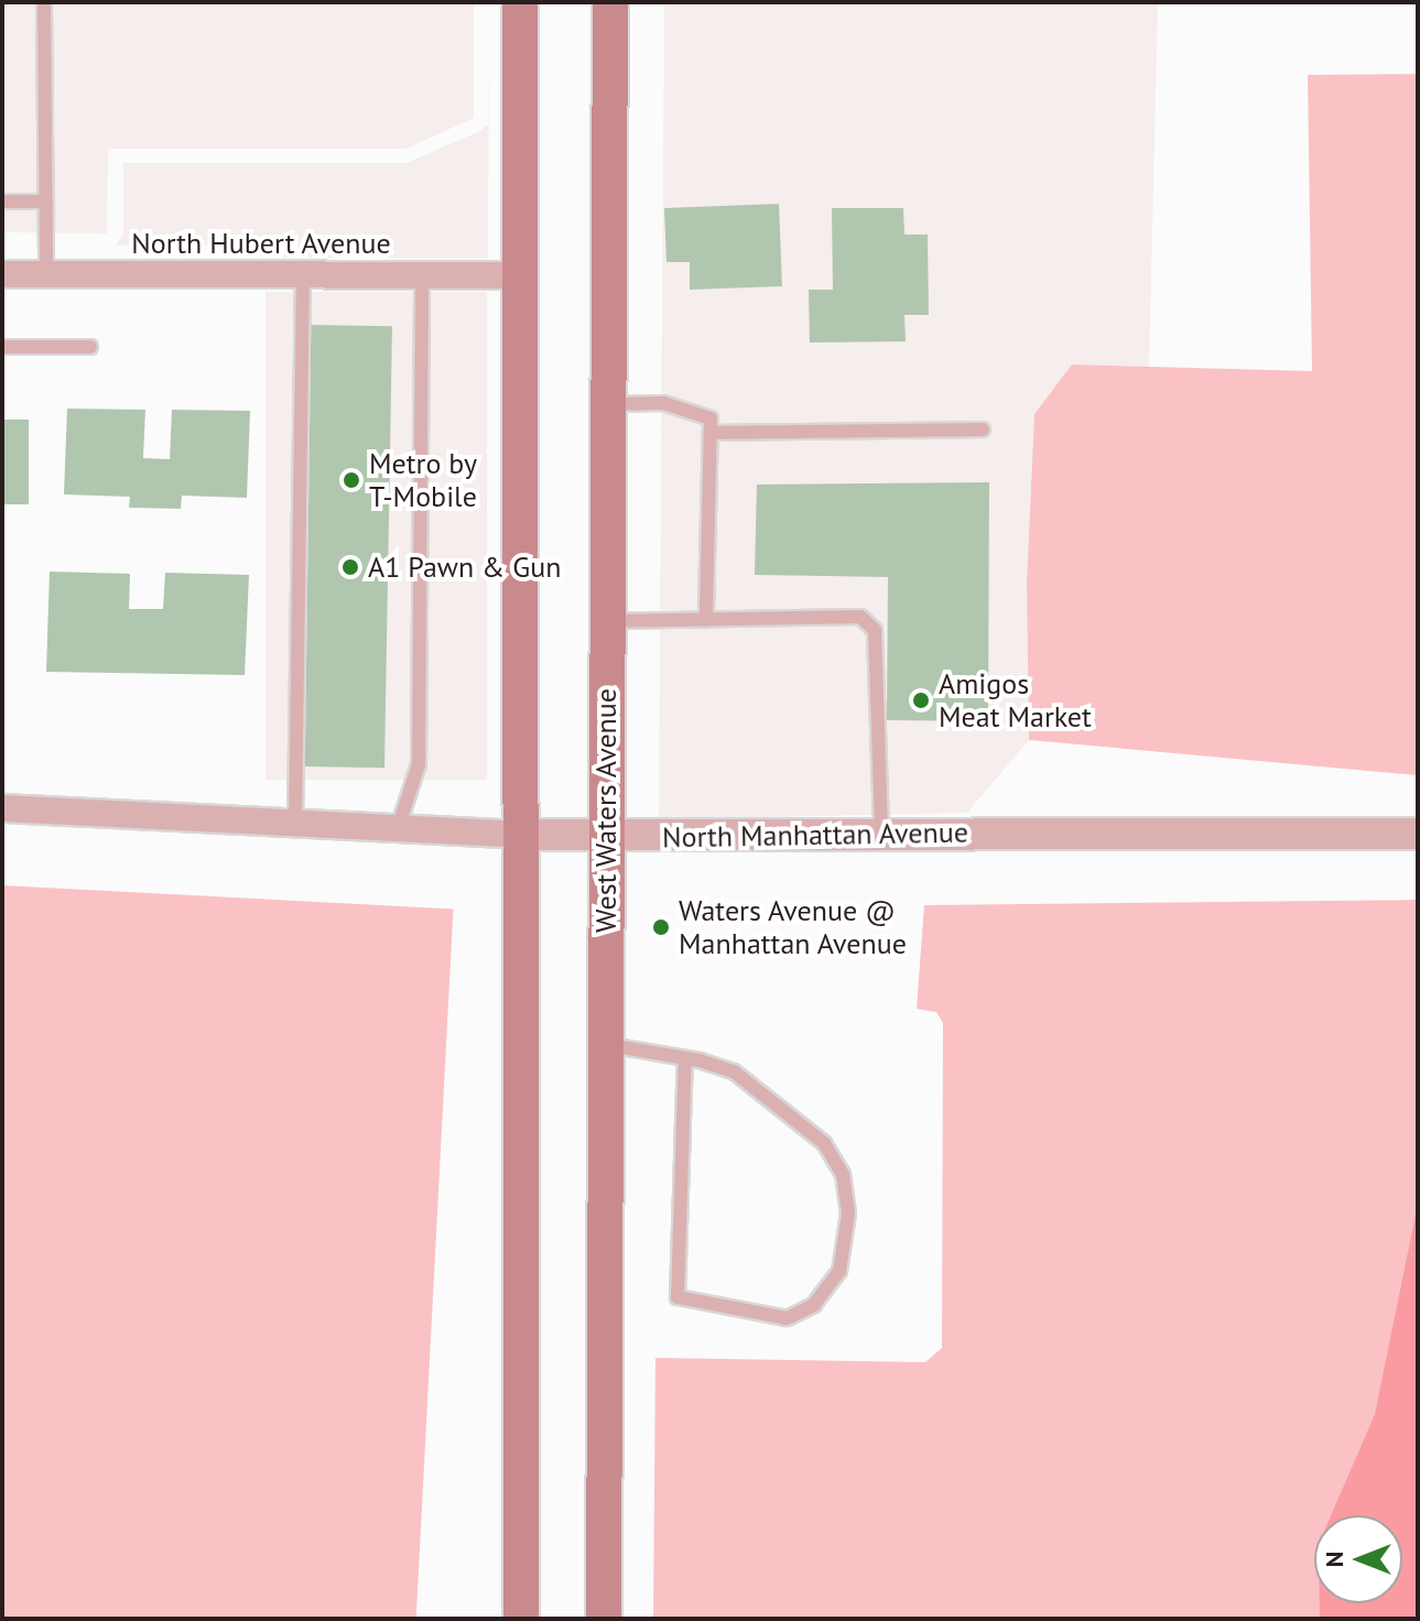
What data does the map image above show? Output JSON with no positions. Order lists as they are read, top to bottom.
{
  "streets": {
    "main road": ["West Waters Avenue"],
    "street": ["North Hubert Avenue", "North Manhattan Avenue"]
  },
  "crossings": [
    ["West Waters Avenue", "North Manhattan Avenue"]
  ],
  "places": [
    "Metro by T-Mobile",
    "A1 Pawn & Gun",
    "Amigos Meat Market",
    "Waters Avenue @ Manhattan Avenue"
  ],
  "north": "left"
}
